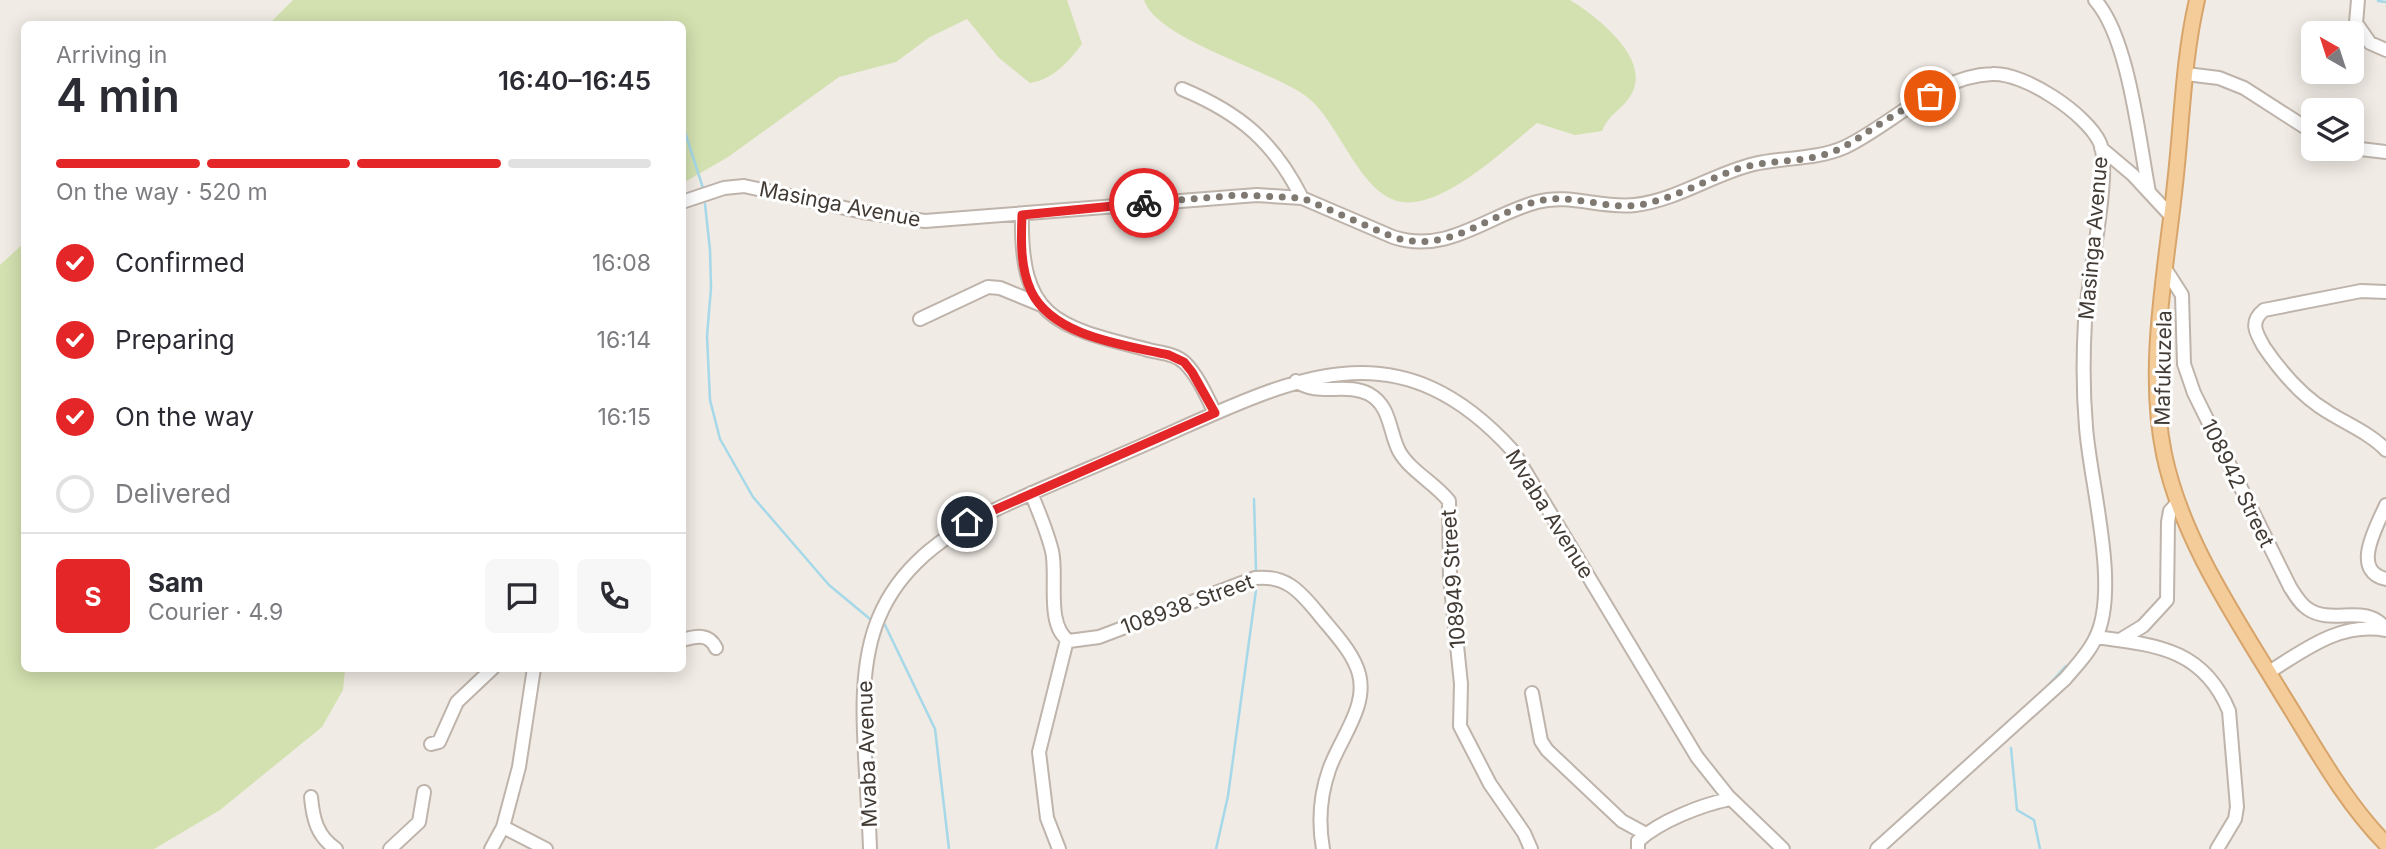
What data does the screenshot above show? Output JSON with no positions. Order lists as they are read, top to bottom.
{
  "streets": {
    "main road": ["Mafukuzela"],
    "street": [
      "Masinga Avenue",
      "108942 Street",
      "Mvaba Avenue",
      "108949 Street",
      "108938 Street"
    ]
  },
  "crossings": [
    ["Mafukuzela", "108942 Street"],
    ["Mvaba Avenue", "108949 Street"]
  ],
  "north": "top left",
  "page": {
    "heading": ["4 min", "Arriving in", "16:40–16:45"],
    "panel": ["Sam", "Courier · 4.9"],
    "bar": "On the way · 520 m",
    "list": [
      ["Confirmed", "16:08"],
      ["Preparing", "16:14"],
      ["On the way", "16:15"],
      "Delivered"
    ],
    "round": "S"
  }
}
